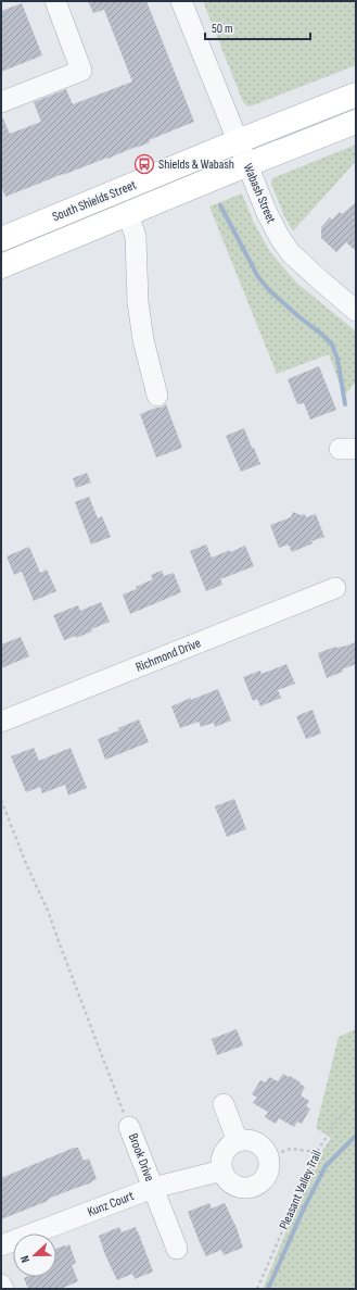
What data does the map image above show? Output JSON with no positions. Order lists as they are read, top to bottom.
{
  "streets": {
    "main road": ["South Shields Street"],
    "street": [
      "Wabash Street",
      "Richmond Drive",
      "Brook Drive",
      "Kunz Court"
    ],
    "path": ["Pleasant Valley Trail"]
  },
  "crossings": [
    ["Wabash Street", "South Shields Street"],
    ["Brook Drive", "Kunz Court"]
  ],
  "places": {
    "bus stop": ["Shields & Wabash"]
  },
  "scale_bar": "50 m",
  "north": "left"
}
